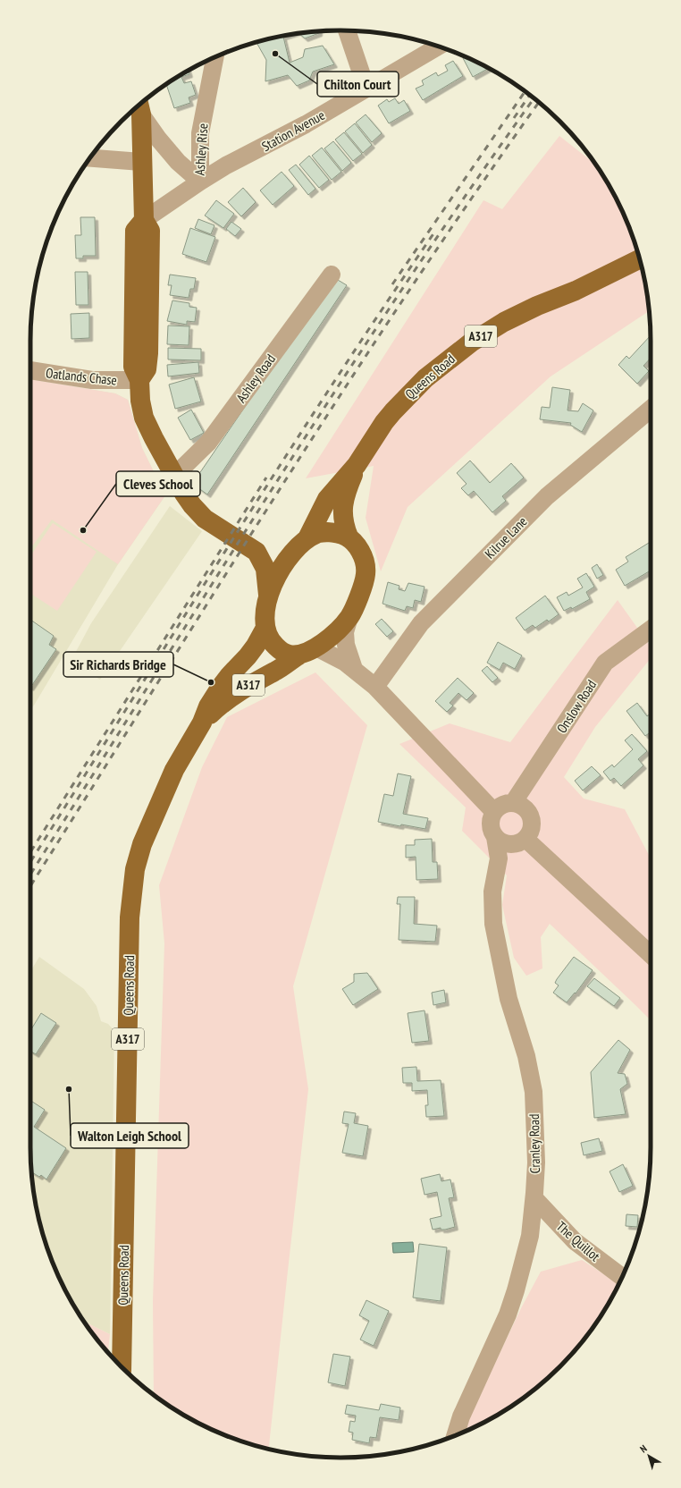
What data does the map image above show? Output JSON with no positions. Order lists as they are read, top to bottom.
{
  "streets": {
    "main road": ["A317", "Queens Road"],
    "street": [
      "Station Avenue",
      "Ashley Rise",
      "Oatlands Chase",
      "Ashley Road",
      "Kilrue Lane",
      "Onslow Road",
      "Cranley Road",
      "The Quillot"
    ]
  },
  "crossings": [
    ["Station Avenue", "Ashley Rise"],
    ["Onslow Road", "Cranley Road"],
    ["Cranley Road", "The Quillot"]
  ],
  "places": [
    "Chilton Court",
    "Cleves School",
    "Sir Richards Bridge",
    "Walton Leigh School"
  ],
  "north": "top left"
}
